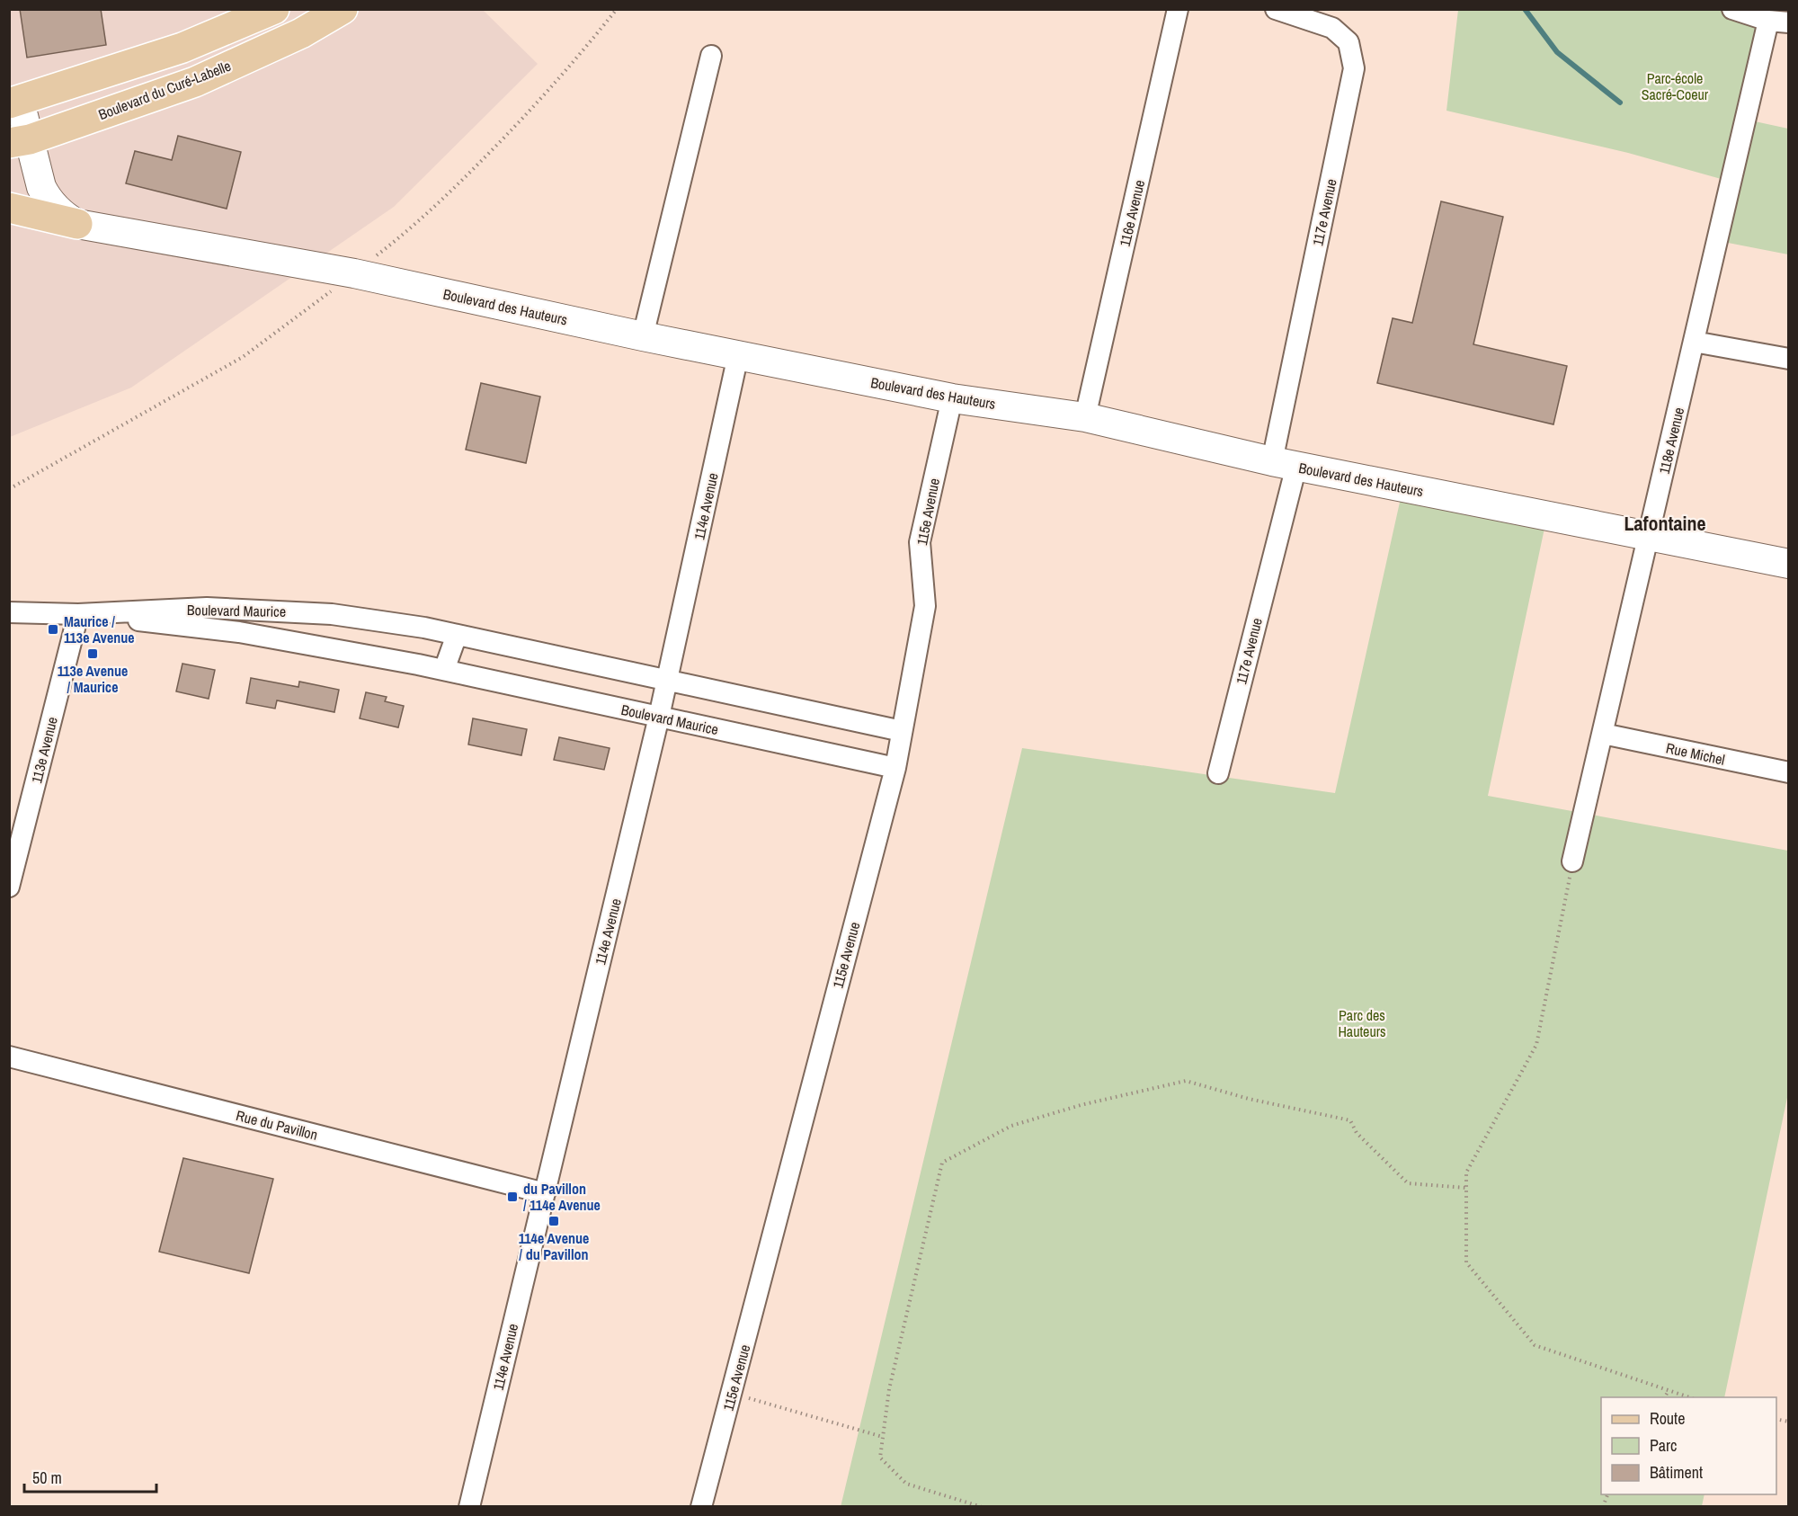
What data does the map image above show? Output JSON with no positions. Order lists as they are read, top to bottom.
{
  "streets": {
    "main road": ["Boulevard du Curé-Labelle", "Boulevard des Hauteurs"],
    "street": [
      "117e Avenue",
      "116e Avenue",
      "118e Avenue",
      "114e Avenue",
      "115e Avenue",
      "Boulevard Maurice",
      "113e Avenue",
      "Rue Michel",
      "Rue du Pavillon"
    ]
  },
  "crossings": [
    ["117e Avenue", "Boulevard des Hauteurs"],
    ["116e Avenue", "Boulevard des Hauteurs"],
    ["Boulevard des Hauteurs", "118e Avenue"],
    ["Boulevard des Hauteurs", "114e Avenue"],
    ["Boulevard des Hauteurs", "115e Avenue"],
    ["118e Avenue", "Rue Michel"],
    ["114e Avenue", "Boulevard Maurice"],
    ["114e Avenue", "Rue du Pavillon"],
    ["115e Avenue", "Boulevard Maurice"],
    ["Boulevard Maurice", "113e Avenue"]
  ],
  "districts": ["Lafontaine"],
  "parks": ["Parc-école Sacré-Coeur", "Parc des Hauteurs"],
  "places": {
    "transit": [
      "Maurice / 113e Avenue",
      "113e Avenue / Maurice",
      "du Pavillon / 114e Avenue",
      "114e Avenue / du Pavillon"
    ]
  },
  "legend": ["Route", "Parc", "Bâtiment"],
  "scale_bar": "50 m"
}
